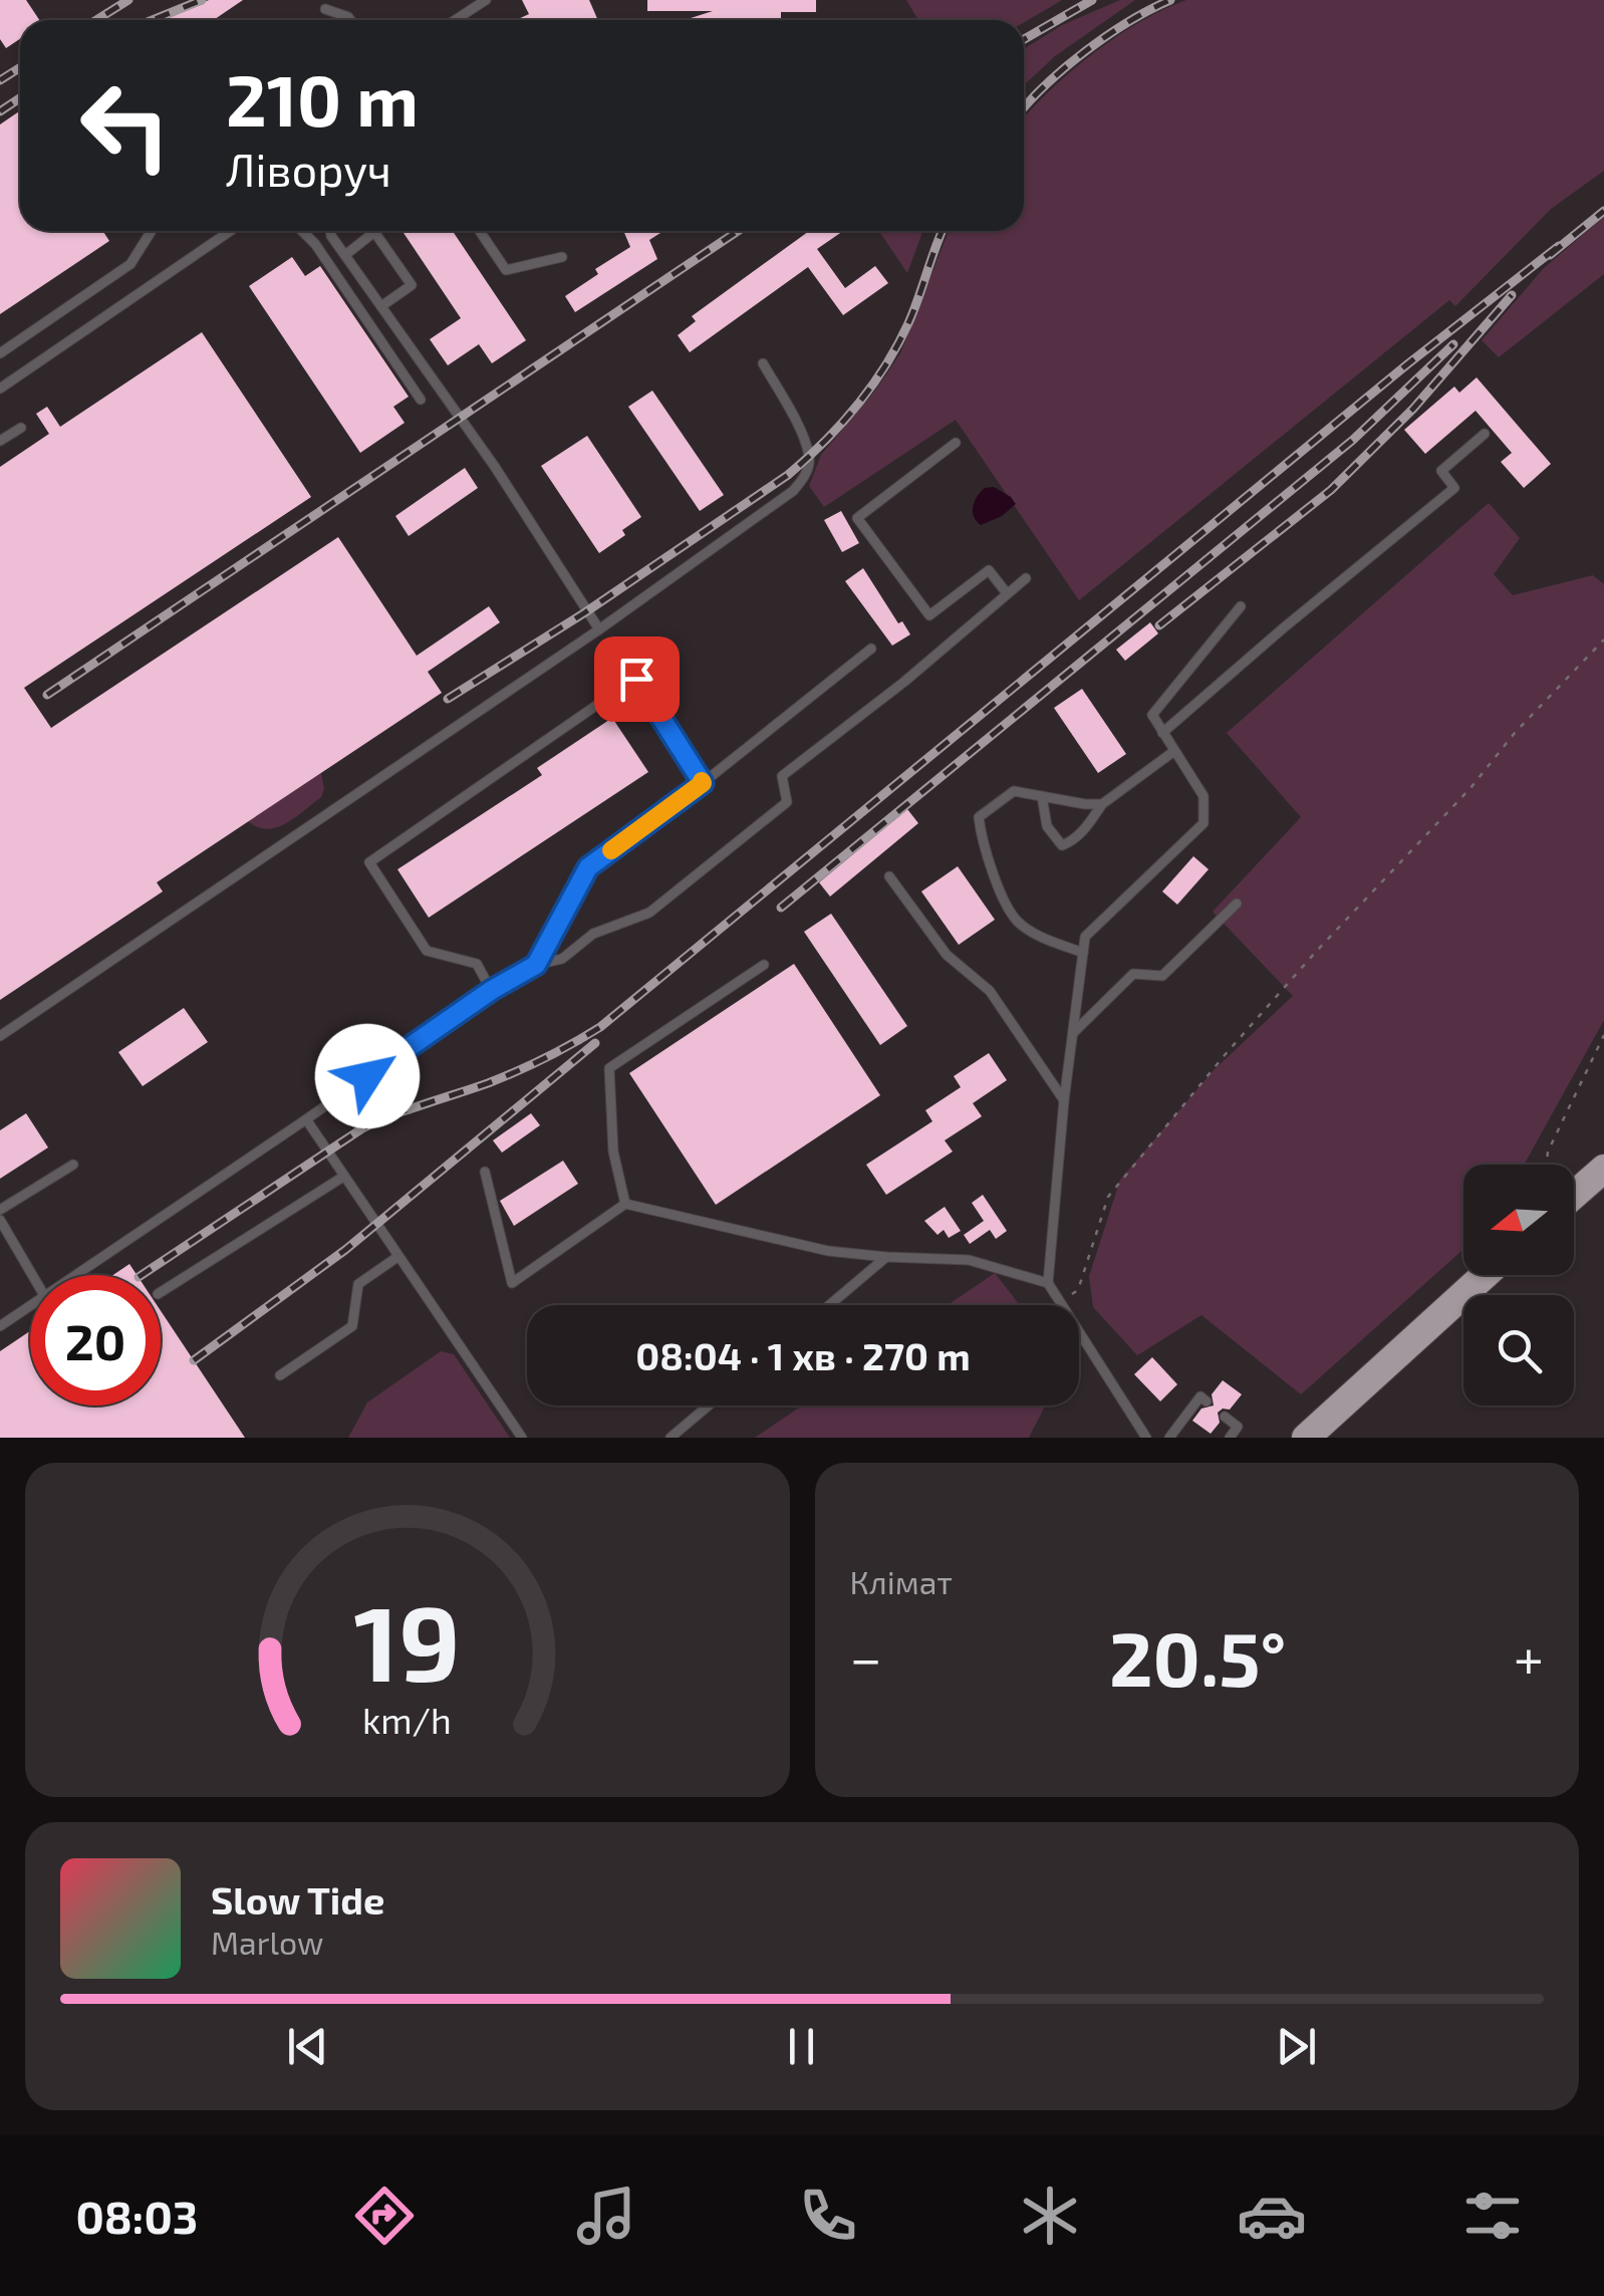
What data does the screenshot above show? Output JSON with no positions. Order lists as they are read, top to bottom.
{
  "north": "left",
  "page": {
    "turn": ["210 m", "Ліворуч"],
    "limit": "20",
    "trip": "08:04 · 1 хв · 270 m",
    "tile": "Клімат",
    "heat": ["−", "20.5°", "+"],
    "song": ["Slow Tide", "Marlow"],
    "tabs": "08:03",
    "gauge": ["19", "km/h"]
  }
}
